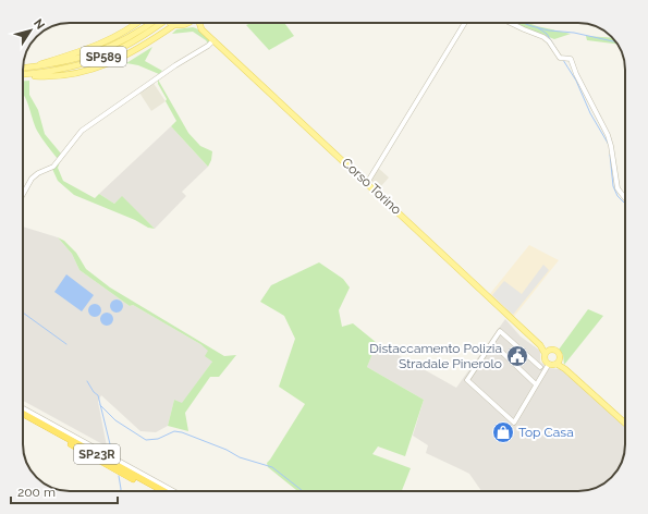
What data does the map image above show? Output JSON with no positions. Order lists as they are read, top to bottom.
{
  "streets": {
    "highway": ["SP23R"],
    "main road": ["SP589", "Corso Torino"]
  },
  "places": {
    "public building": ["Distaccamento Polizia Stradale Pinerolo"],
    "shop": ["Top Casa"]
  },
  "scale_bar": "200 m",
  "north": "top right"
}
